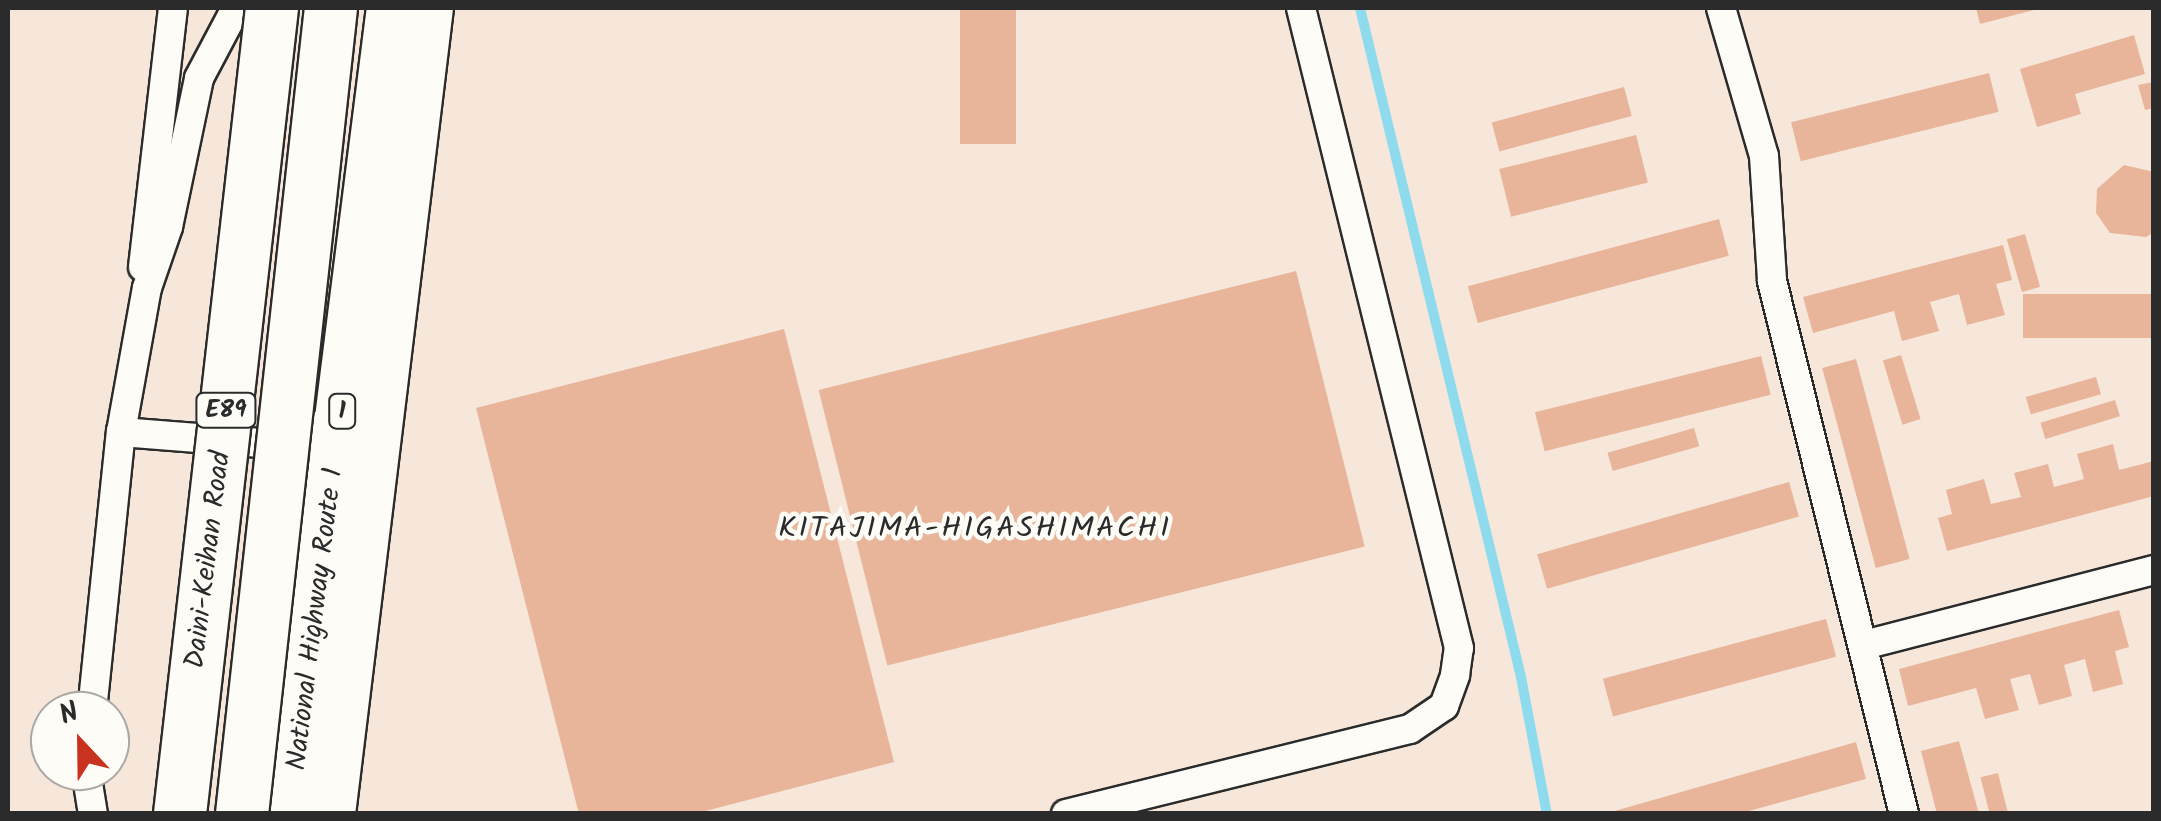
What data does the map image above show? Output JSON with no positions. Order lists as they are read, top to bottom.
{
  "streets": {
    "highway": [
      "E89",
      "1",
      "Daini-Keihan Road",
      "National Highway Route 1"
    ]
  },
  "districts": ["KITAJIMA-HIGASHIMACHI"],
  "north": "top"
}
